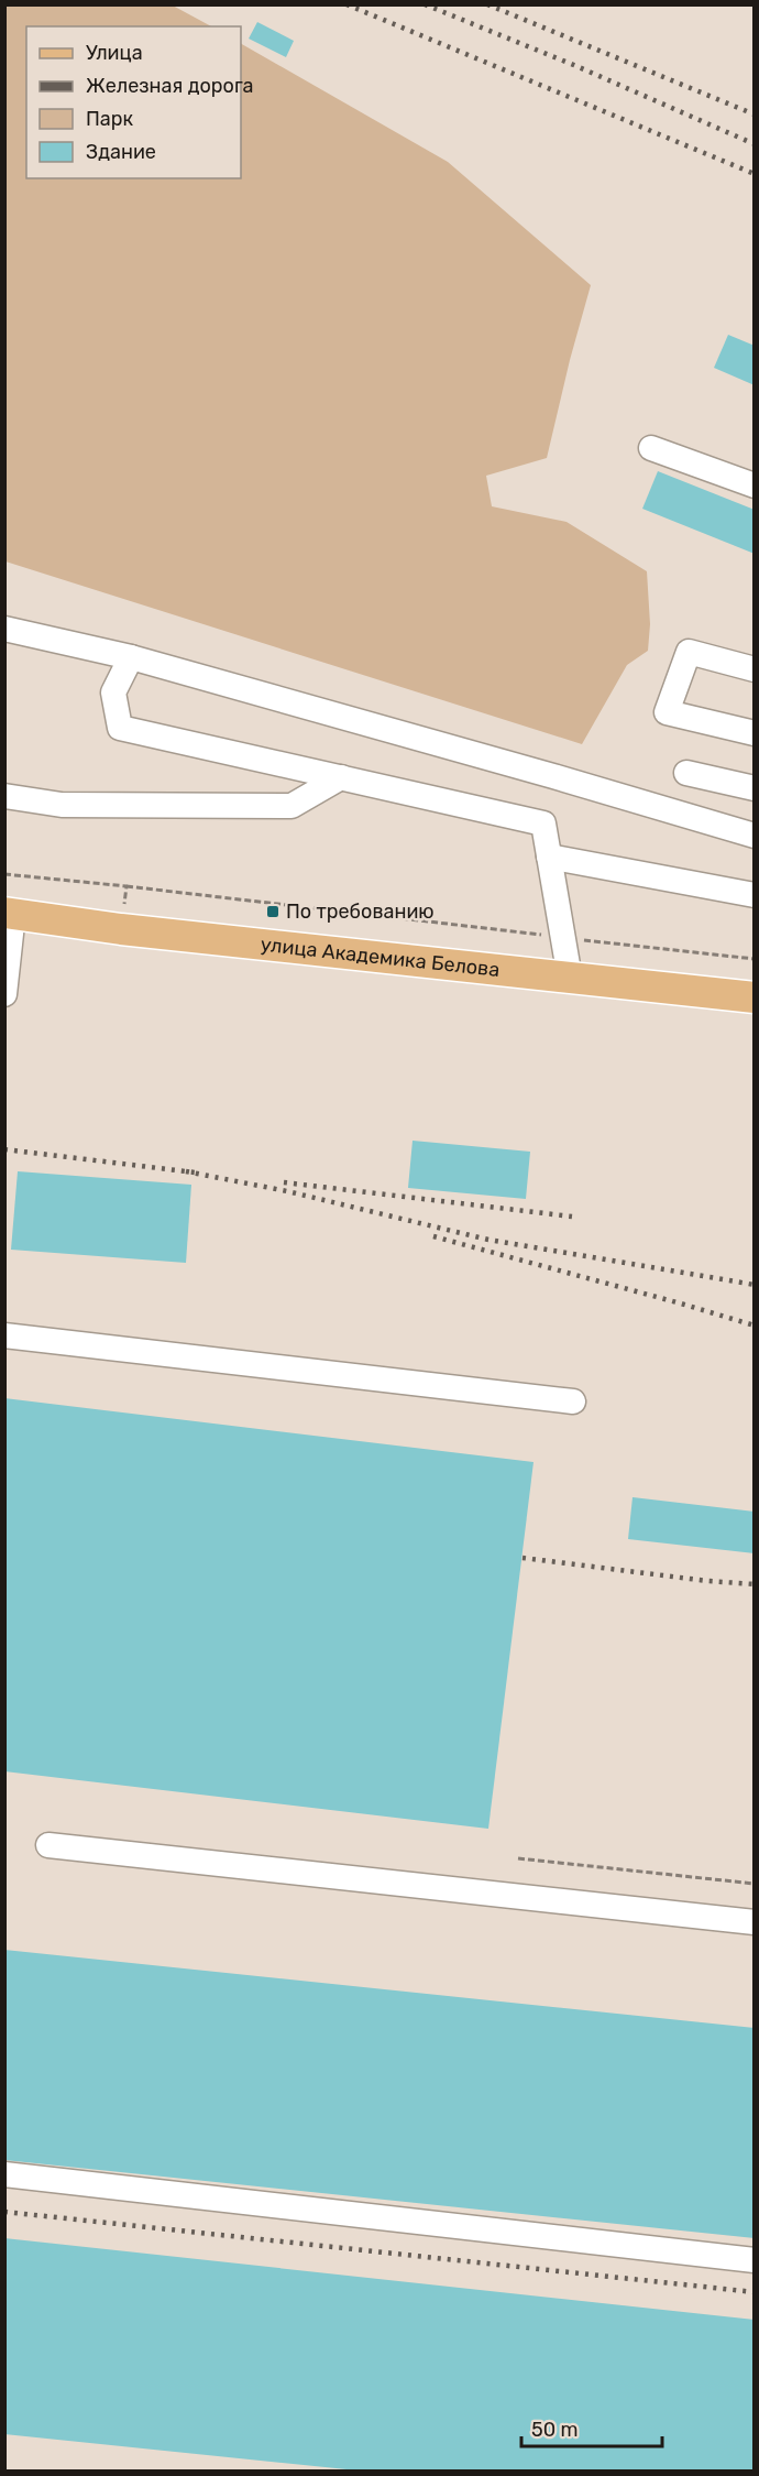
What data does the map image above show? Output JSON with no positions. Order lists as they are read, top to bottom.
{
  "streets": {
    "main road": ["улица Академика Белова"]
  },
  "places": {
    "transit": ["По требованию"]
  },
  "legend": [
    "Улица",
    "Железная дорога",
    "Парк",
    "Здание"
  ],
  "scale_bar": "50 m"
}
